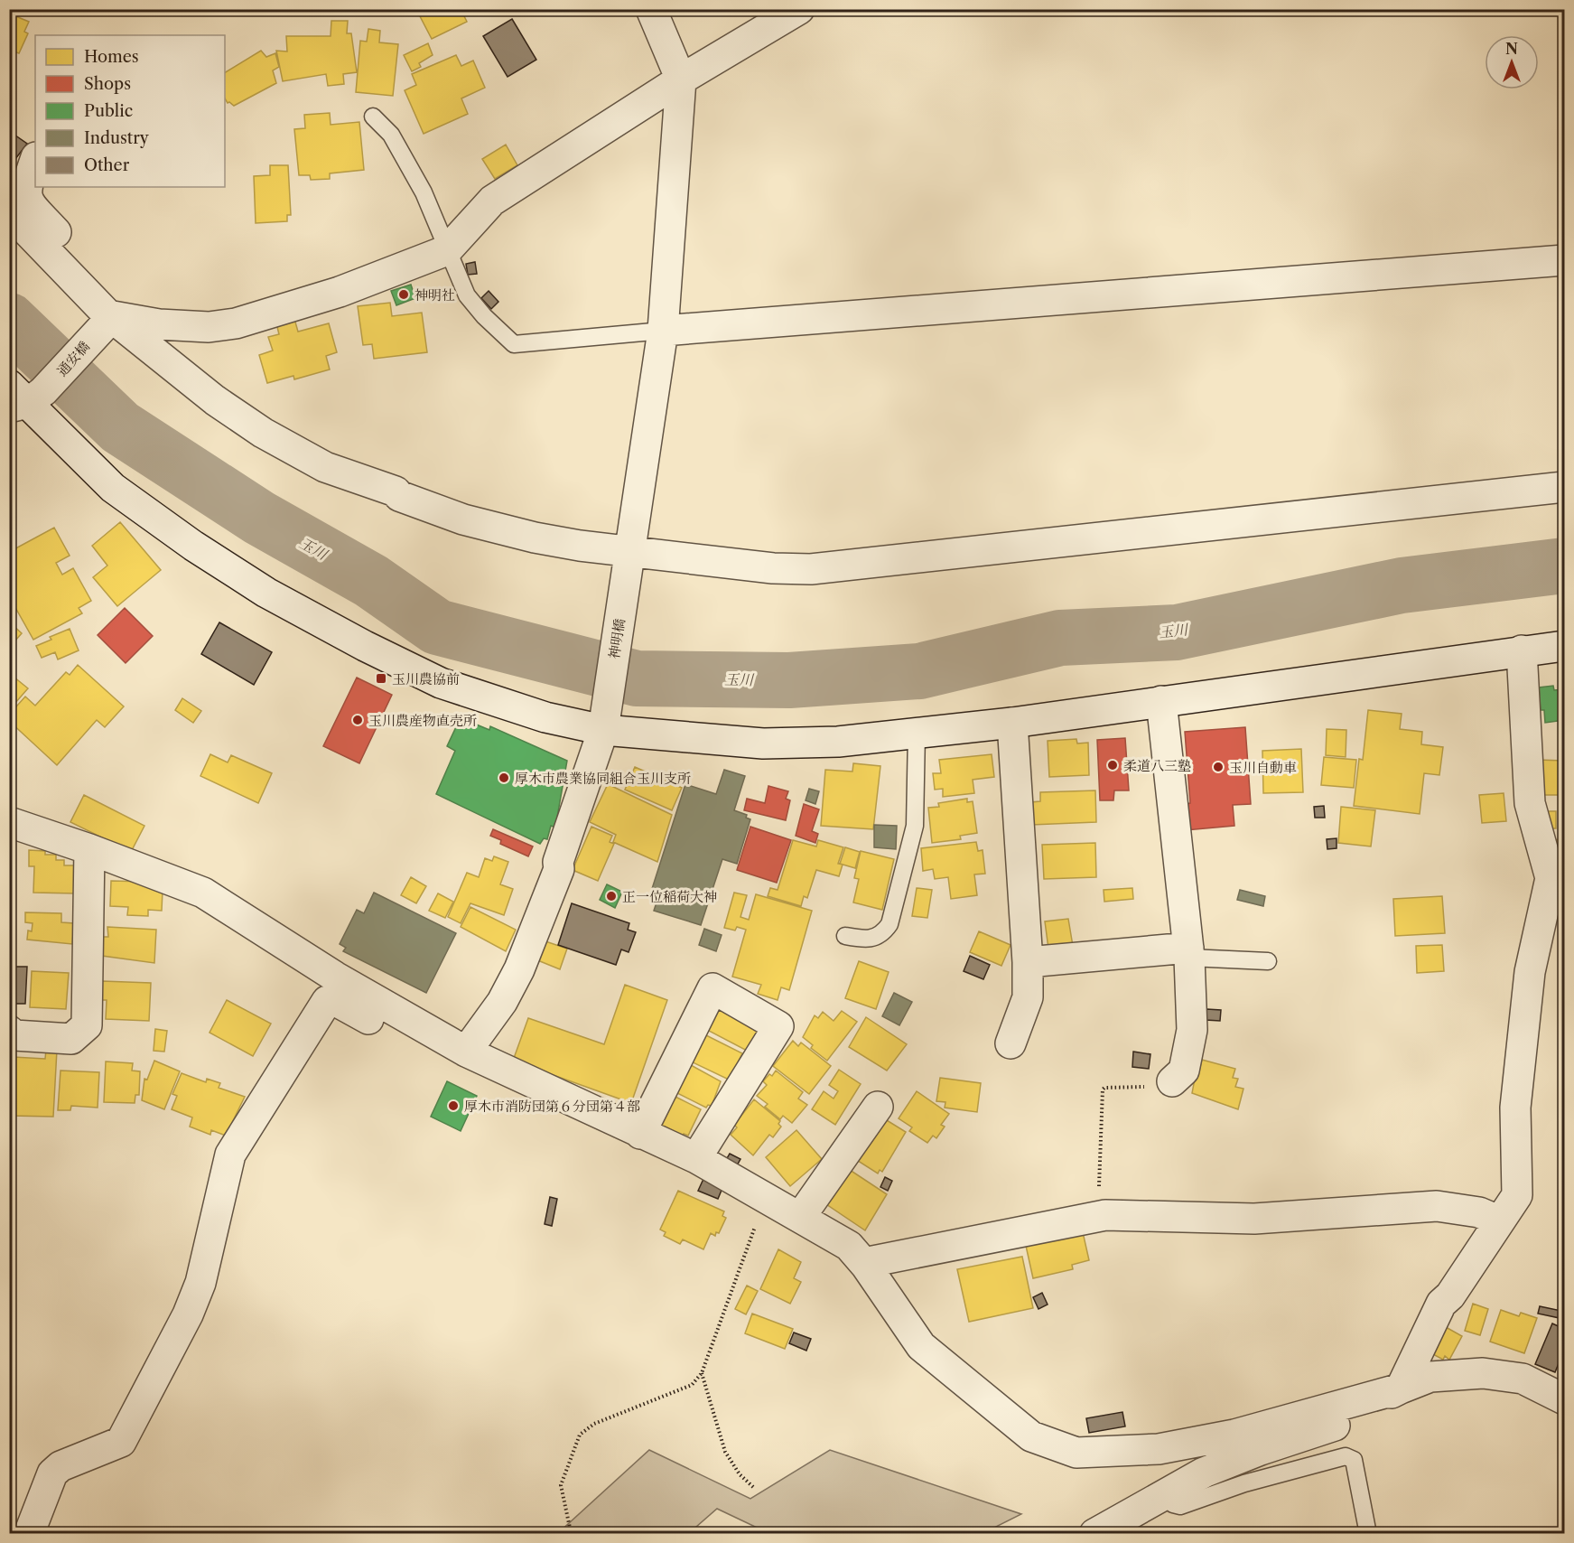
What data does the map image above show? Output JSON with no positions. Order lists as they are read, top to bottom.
{
  "streets": {
    "street": ["通安橋", "神明橋"]
  },
  "water": ["玉川"],
  "places": {
    "other": [
      "神明社",
      "玉川農産物直売所",
      "柔道八三塾",
      "玉川自動車",
      "厚木市農業協同組合玉川支所",
      "正一位稲荷大神",
      "厚木市消防団第６分団第４部"
    ],
    "transit": ["玉川農協前"]
  },
  "legend": [
    "Homes",
    "Shops",
    "Public",
    "Industry",
    "Other"
  ],
  "north": "top"
}
